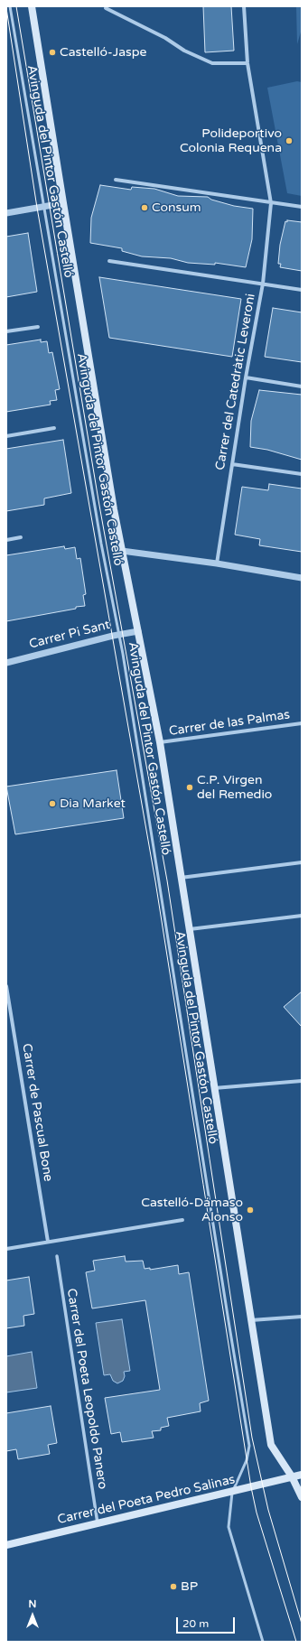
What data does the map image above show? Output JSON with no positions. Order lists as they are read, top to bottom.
{
  "streets": {
    "main road": ["Avinguda del Pintor Gastón Castelló", "Carrer del Poeta Pedro Salinas"],
    "street": [
      "Carrer del Catedràtic Leveroni",
      "Carrer Pi Sant",
      "Carrer de las Palmas",
      "Carrer de Pascual Bone",
      "Carrer del Poeta Leopoldo Panero"
    ]
  },
  "crossings": [
    ["Avinguda del Pintor Gastón Castelló", "Carrer Pi Sant"],
    ["Avinguda del Pintor Gastón Castelló", "Carrer de las Palmas"],
    ["Avinguda del Pintor Gastón Castelló", "Carrer del Poeta Pedro Salinas"],
    ["Carrer del Poeta Leopoldo Panero", "Carrer del Poeta Pedro Salinas"]
  ],
  "places": [
    "Castelló-Jaspe",
    "Polideportivo Colonia Requena",
    "Consum",
    "C.P. Virgen del Remedio",
    "Dia Market",
    "Castelló-Dámaso Alonso",
    "BP"
  ],
  "scale_bar": "20 m",
  "north": "top"
}
